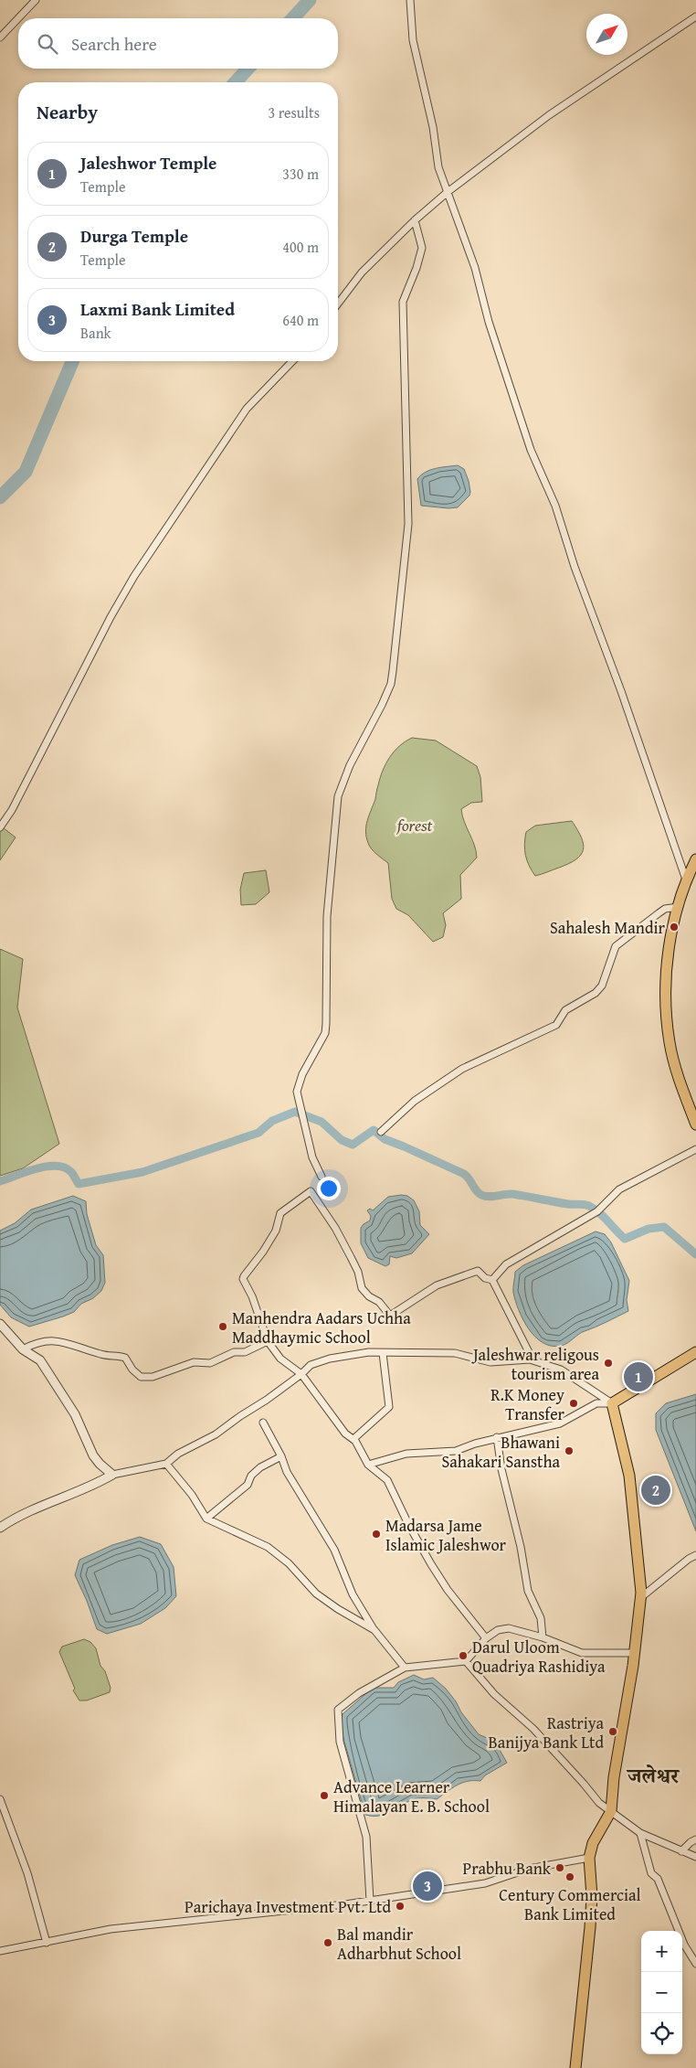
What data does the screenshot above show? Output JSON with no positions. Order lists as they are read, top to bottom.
{
  "districts": ["जलेश्वर"],
  "parks": ["forest"],
  "places": [
    "Sahalesh Mandir",
    "Manhendra Aadars Uchha Maddhaymic School",
    "Jaleshwar religous tourism area",
    "R.K Money Transfer",
    "Bhawani Sahakari Sanstha",
    "Madarsa Jame Islamic Jaleshwor",
    "Darul Uloom Quadriya Rashidiya",
    "Rastriya Banijya Bank Ltd",
    "Advance Learner Himalayan E. B. School",
    "Prabhu Bank",
    "Century Commercial Bank Limited",
    "Parichaya Investment Pvt. Ltd",
    "Bal mandir Adharbhut School"
  ],
  "north": "top right",
  "page": {
    "search": "Search here",
    "heading": ["Nearby", "3 results"],
    "list": [
      {
        "mark": "1",
        "name": "Jaleshwor Temple",
        "note": "Temple",
        "value": "330 m"
      },
      {
        "mark": "2",
        "name": "Durga Temple",
        "note": "Temple",
        "value": "400 m"
      },
      {
        "mark": "3",
        "name": "Laxmi Bank Limited",
        "note": "Bank",
        "value": "640 m"
      }
    ],
    "pins": ["1", "2", "3"],
    "map_buttons": ["+", "−"]
  }
}
